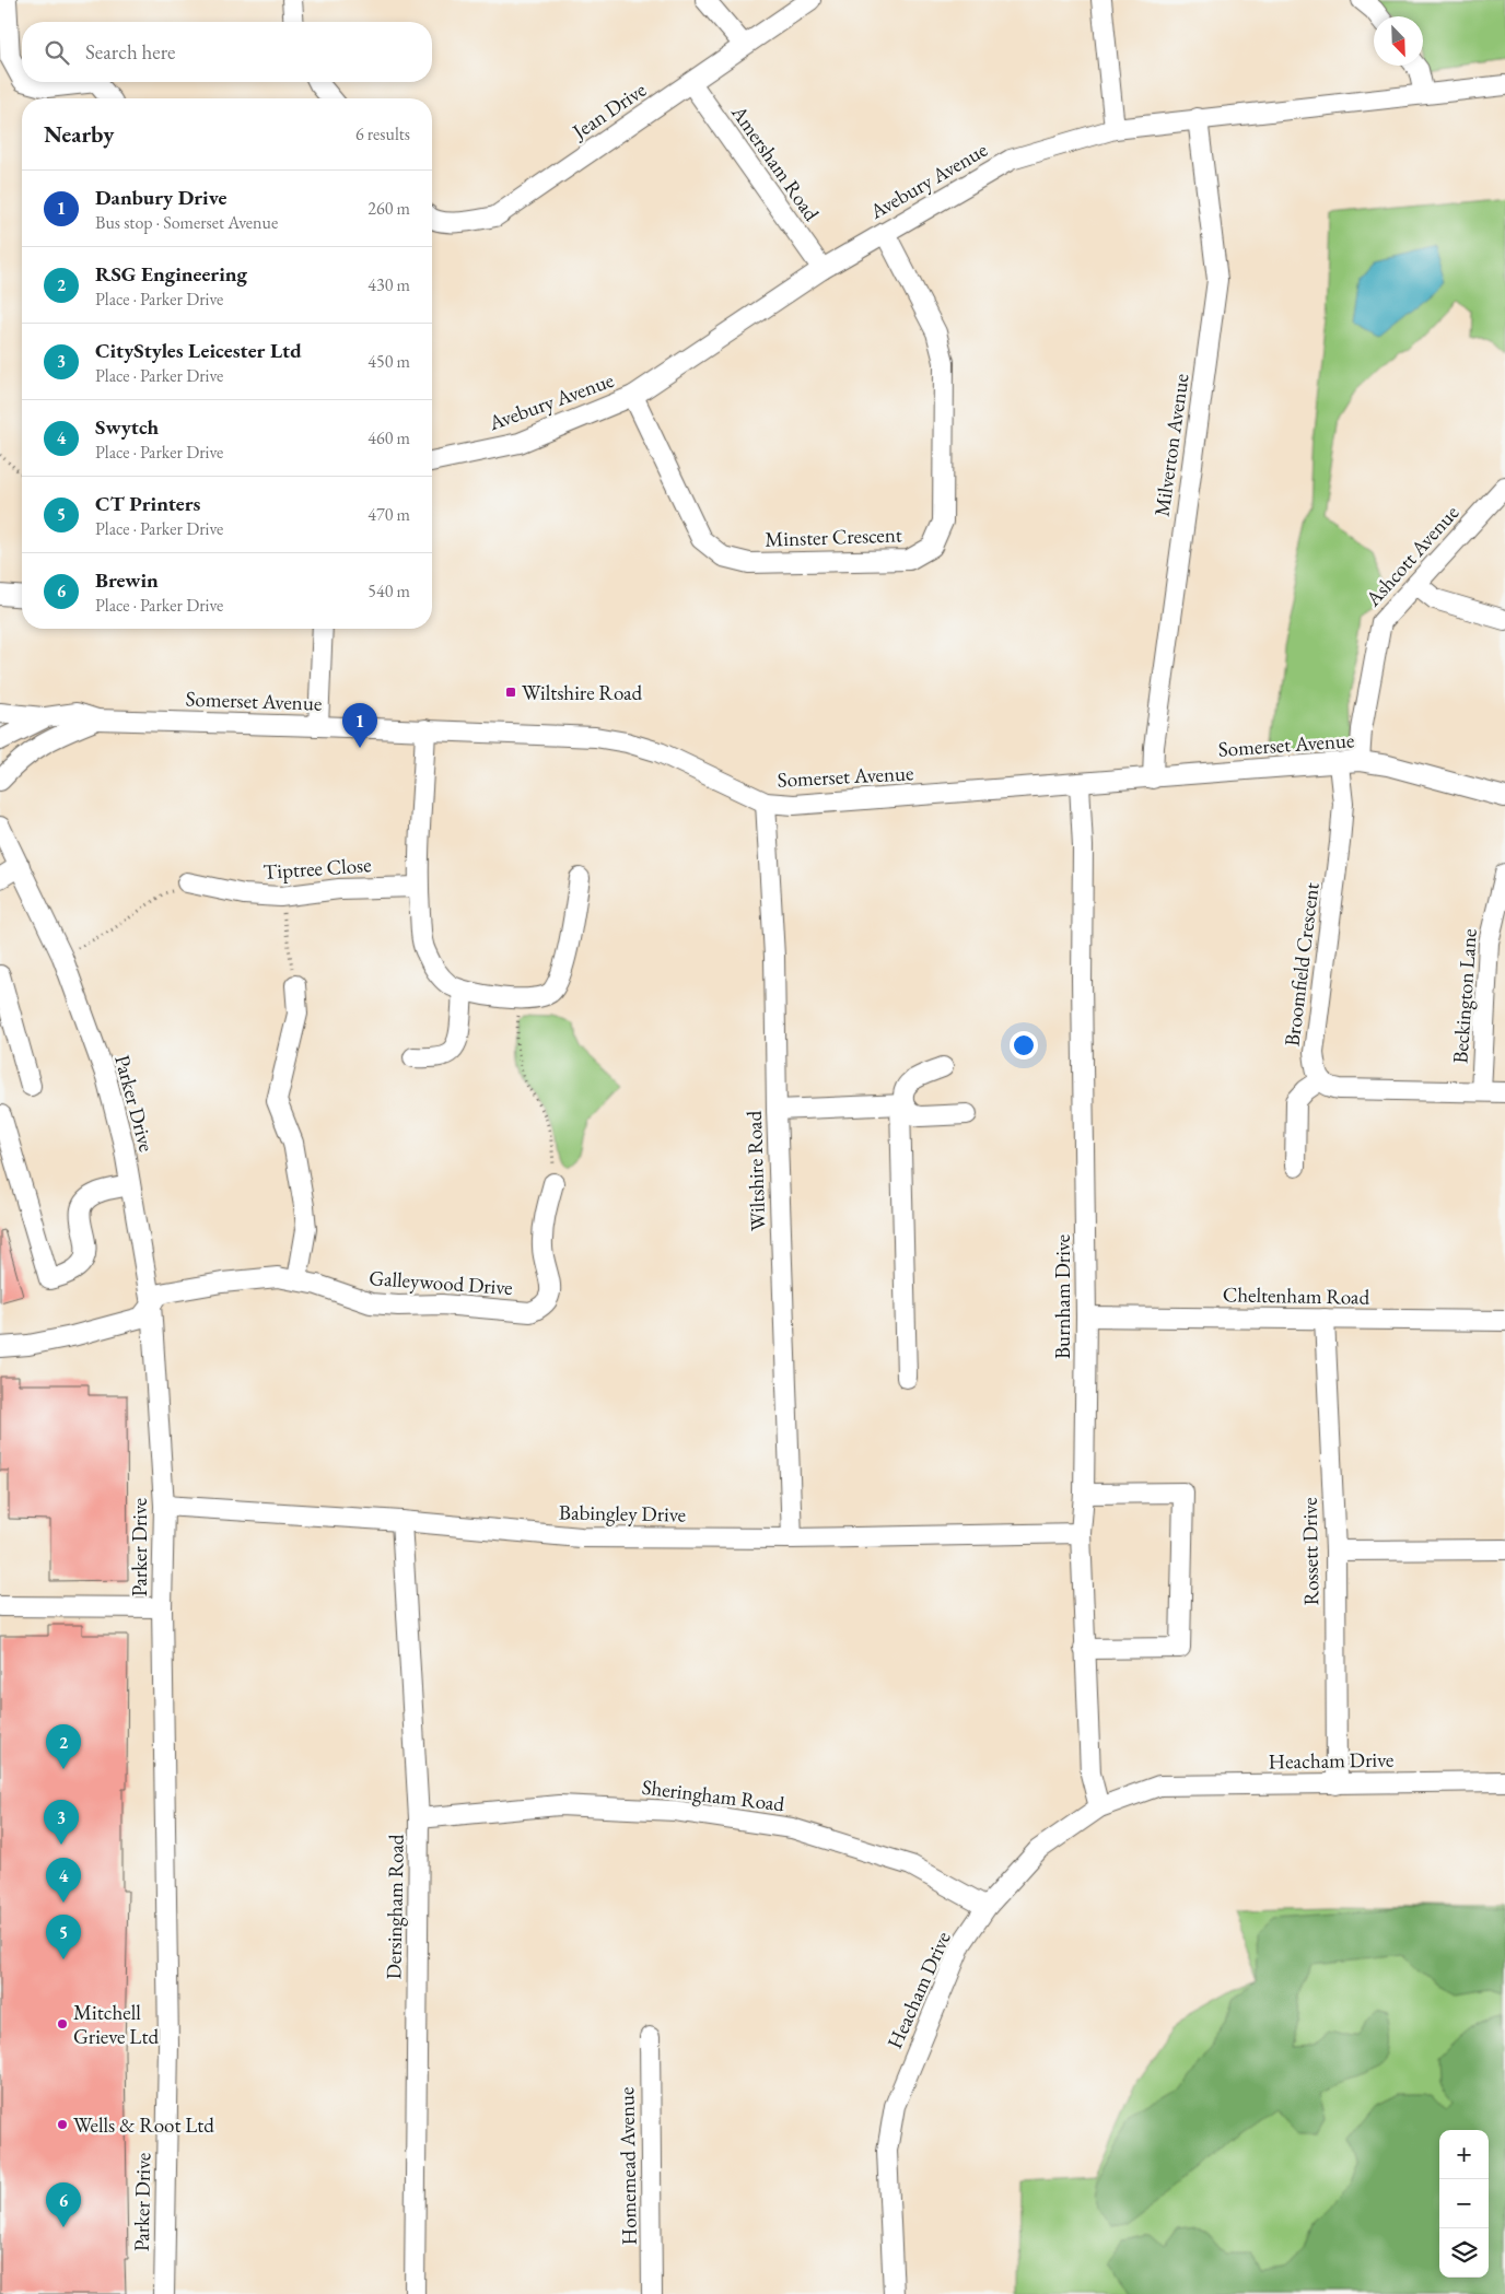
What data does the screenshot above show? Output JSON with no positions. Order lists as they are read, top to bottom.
{
  "streets": {
    "street": [
      "Jean Drive",
      "Amersham Road",
      "Avebury Avenue",
      "Milverton Avenue",
      "Minster Crescent",
      "Ashcott Avenue",
      "Somerset Avenue",
      "Tiptree Close",
      "Broomfield Crescent",
      "Beckington Lane",
      "Parker Drive",
      "Wiltshire Road",
      "Galleywood Drive",
      "Cheltenham Road",
      "Burnham Drive",
      "Babingley Drive",
      "Rossett Drive",
      "Heacham Drive",
      "Sheringham Road",
      "Dersingham Road",
      "Homemead Avenue"
    ]
  },
  "crossings": [
    ["Jean Drive", "Amersham Road"],
    ["Amersham Road", "Avebury Avenue"],
    ["Avebury Avenue", "Milverton Avenue"],
    ["Avebury Avenue", "Minster Crescent"],
    ["Milverton Avenue", "Somerset Avenue"],
    ["Ashcott Avenue", "Somerset Avenue"],
    ["Somerset Avenue", "Broomfield Crescent"],
    ["Somerset Avenue", "Wiltshire Road"],
    ["Somerset Avenue", "Burnham Drive"],
    ["Parker Drive", "Galleywood Drive"],
    ["Parker Drive", "Babingley Drive"],
    ["Wiltshire Road", "Babingley Drive"],
    ["Cheltenham Road", "Burnham Drive"],
    ["Cheltenham Road", "Rossett Drive"],
    ["Burnham Drive", "Babingley Drive"],
    ["Burnham Drive", "Heacham Drive"],
    ["Babingley Drive", "Dersingham Road"],
    ["Rossett Drive", "Heacham Drive"],
    ["Heacham Drive", "Sheringham Road"],
    ["Sheringham Road", "Dersingham Road"]
  ],
  "places": {
    "transit": ["Wiltshire Road"],
    "other": ["Mitchell Grieve Ltd", "Wells & Root Ltd"]
  },
  "north": "bottom right",
  "page": {
    "search": "Search here",
    "heading": ["Nearby", "6 results"],
    "list": [
      {
        "mark": "1",
        "name": "Danbury Drive",
        "note": "Bus stop · Somerset Avenue",
        "value": "260 m"
      },
      {
        "mark": "2",
        "name": "RSG Engineering",
        "note": "Place · Parker Drive",
        "value": "430 m"
      },
      {
        "mark": "3",
        "name": "CityStyles Leicester Ltd",
        "note": "Place · Parker Drive",
        "value": "450 m"
      },
      {
        "mark": "4",
        "name": "Swytch",
        "note": "Place · Parker Drive",
        "value": "460 m"
      },
      {
        "mark": "5",
        "name": "CT Printers",
        "note": "Place · Parker Drive",
        "value": "470 m"
      },
      {
        "mark": "6",
        "name": "Brewin",
        "note": "Place · Parker Drive",
        "value": "540 m"
      }
    ],
    "pins": [
      "1",
      "2",
      "3",
      "4",
      "5",
      "6"
    ],
    "map_buttons": ["+", "−"]
  }
}
